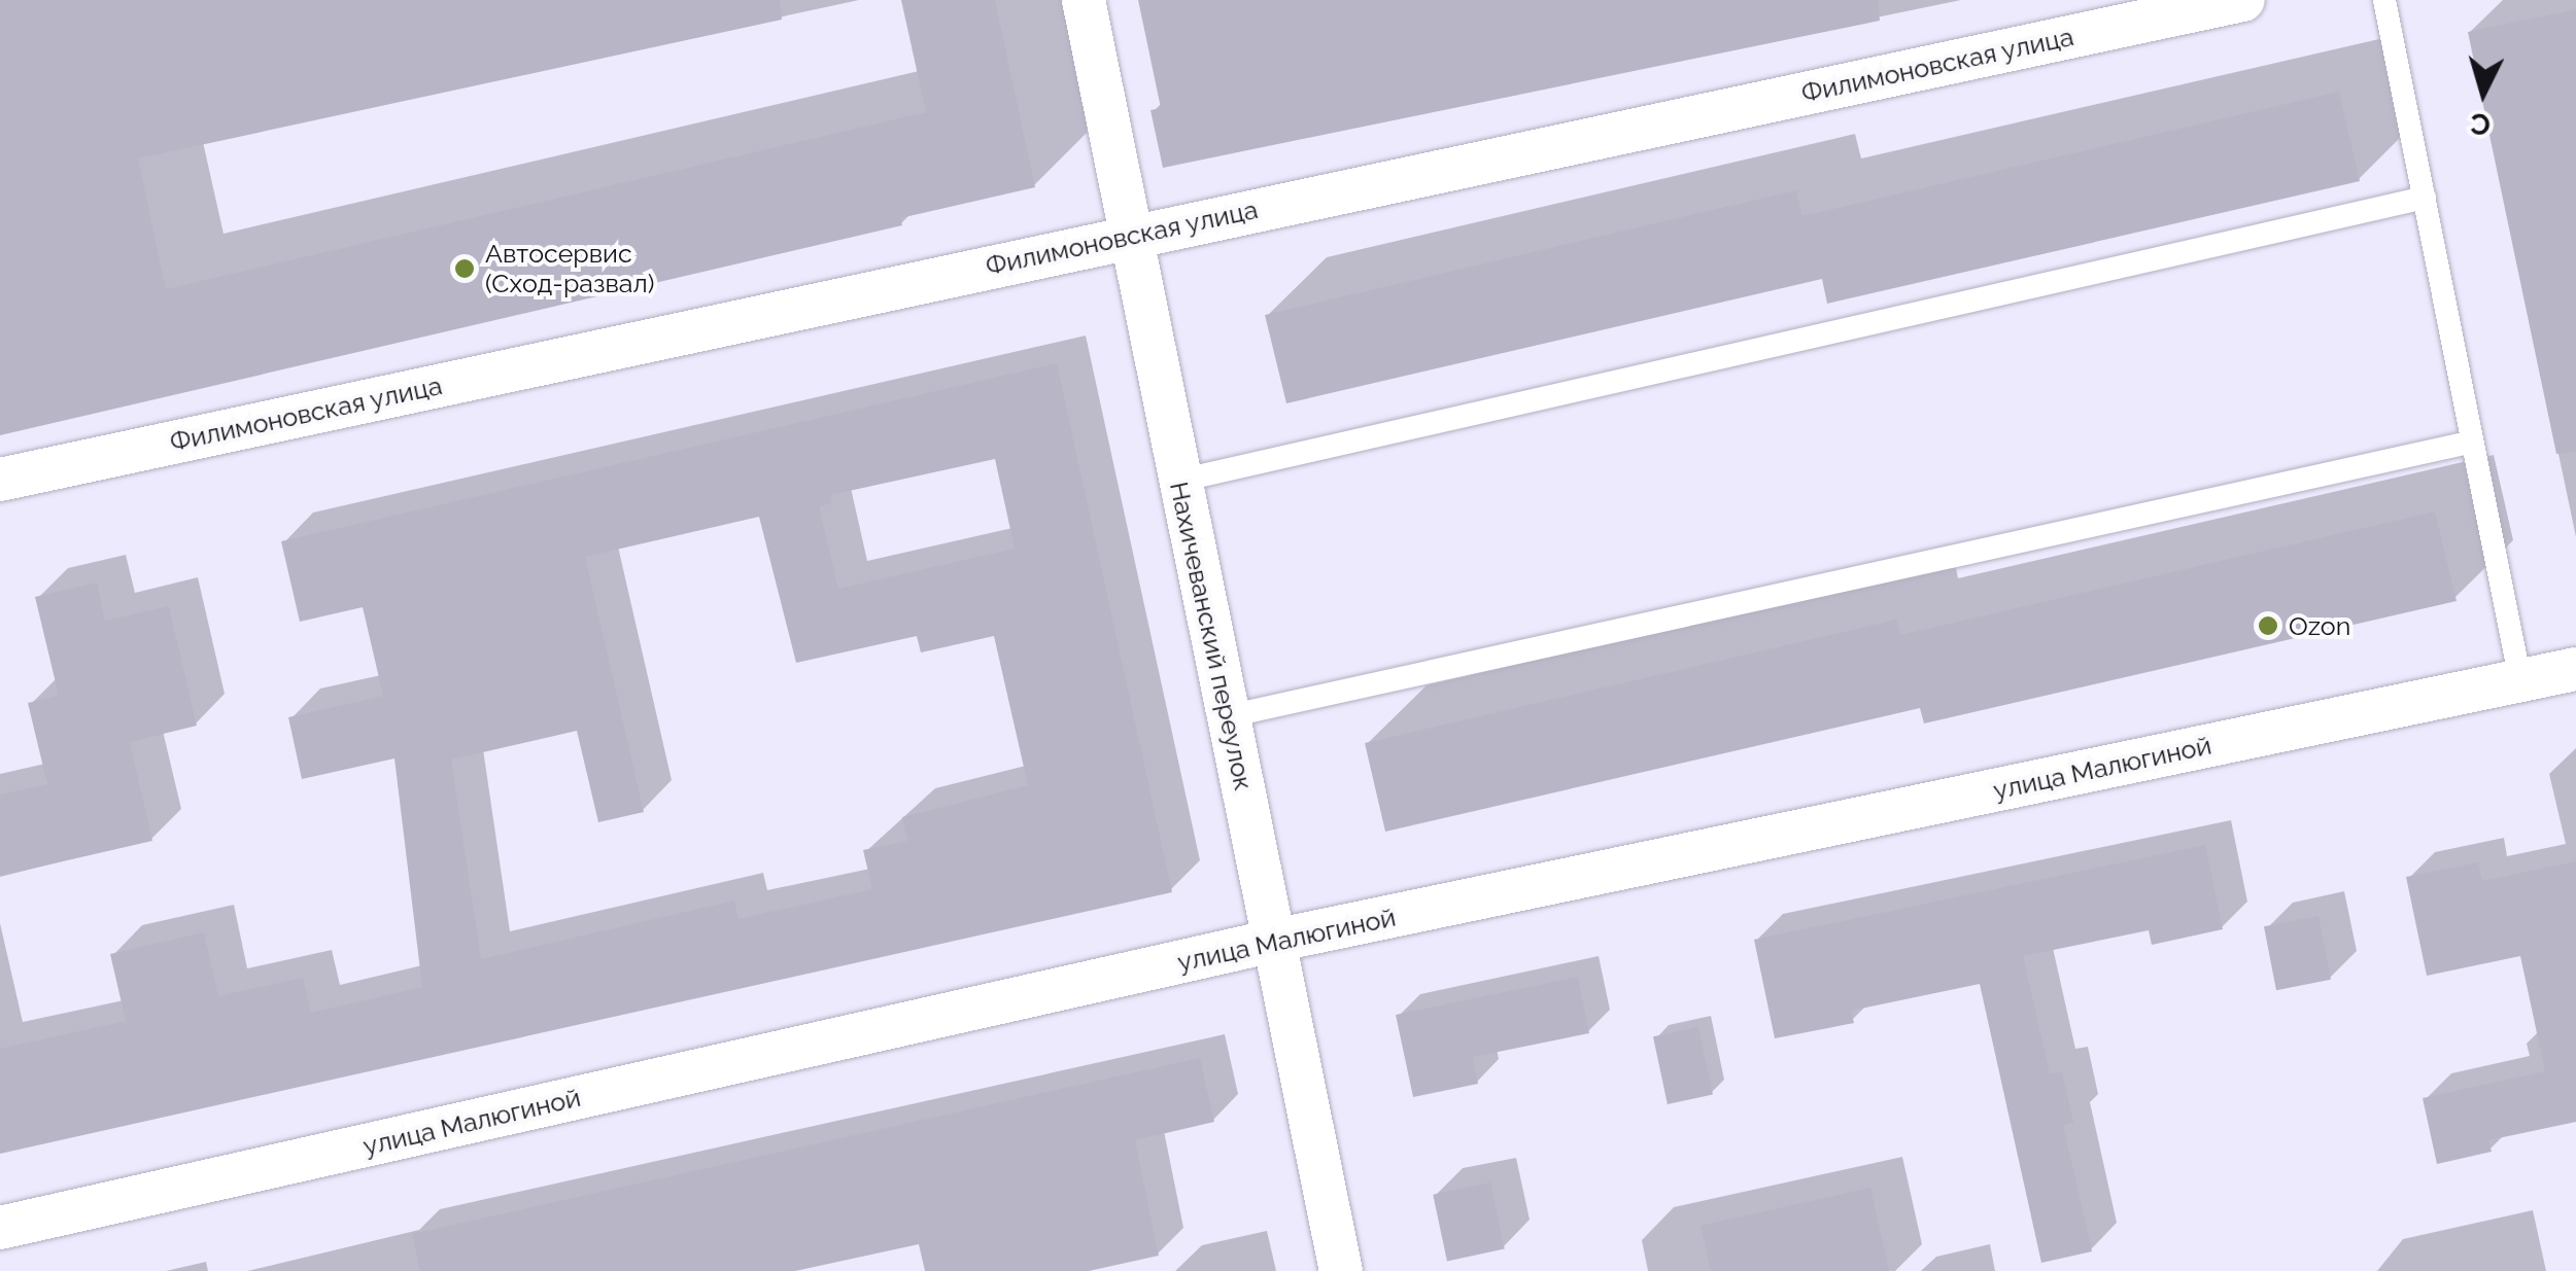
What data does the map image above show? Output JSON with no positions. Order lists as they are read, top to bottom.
{
  "streets": {
    "street": ["Филимоновская улица", "Нахичеванский переулок", "улица Малюгиной"]
  },
  "crossings": [
    ["Филимоновская улица", "Нахичеванский переулок"],
    ["Нахичеванский переулок", "улица Малюгиной"]
  ],
  "places": ["Автосервис (Сход-развал)", "Ozon"],
  "north": "bottom"
}
